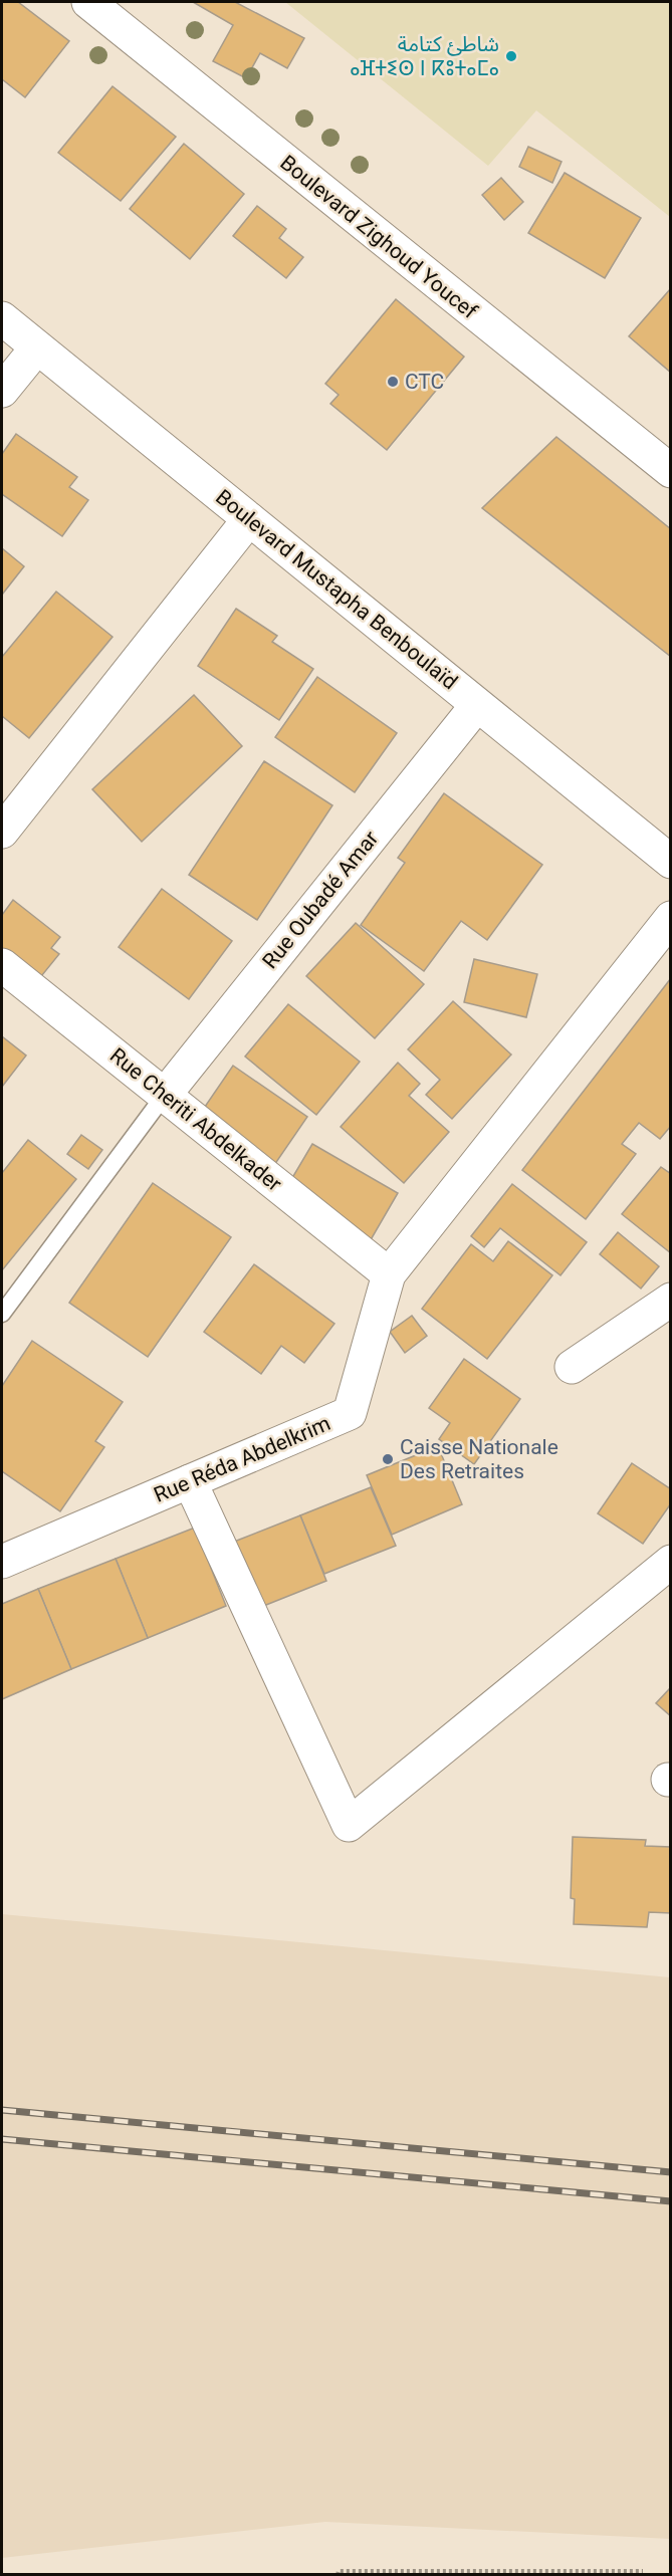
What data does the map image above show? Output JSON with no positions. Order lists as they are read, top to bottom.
{
  "streets": {
    "street": [
      "Boulevard Zighoud Youcef",
      "Boulevard Mustapha Benboulaïd",
      "Rue Oubadé Amar",
      "Rue Cheriti Abdelkader",
      "Rue Réda Abdelkrim"
    ]
  },
  "crossings": [
    ["Boulevard Mustapha Benboulaïd", "Rue Oubadé Amar"],
    ["Rue Oubadé Amar", "Rue Cheriti Abdelkader"],
    ["Rue Cheriti Abdelkader", "Rue Réda Abdelkrim"]
  ],
  "places": ["شاطئ كتامة ⴰⴼⵜⵉⵙ ⵏ ⴽⵓⵜⴰⵎⴰ", "CTC", "Caisse Nationale Des Retraites"]
}
